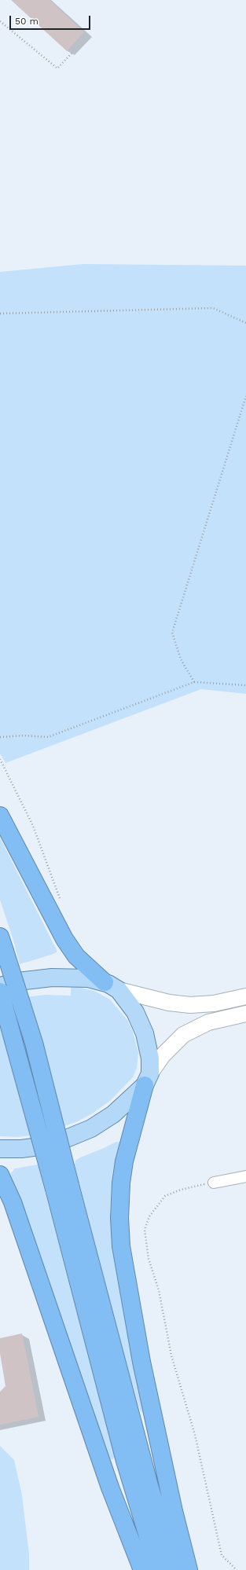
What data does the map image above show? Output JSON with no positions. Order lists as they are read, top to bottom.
{
  "scale_bar": "50 m"
}
